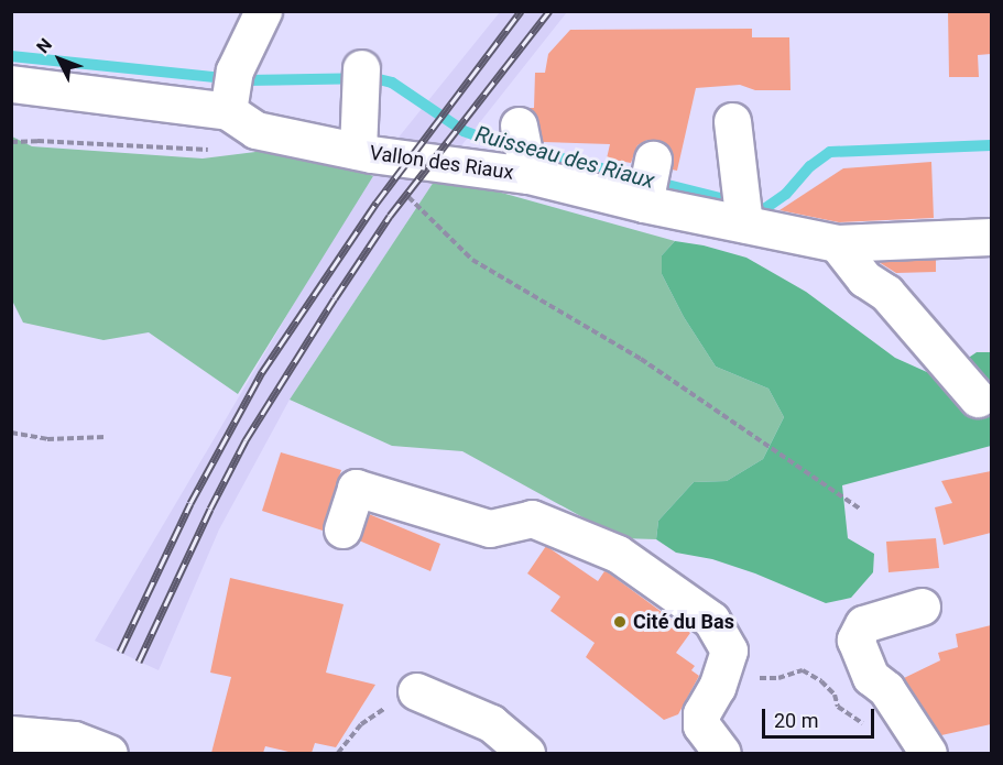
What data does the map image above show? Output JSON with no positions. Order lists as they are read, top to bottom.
{
  "streets": {
    "street": ["Vallon des Riaux"]
  },
  "water": ["Ruisseau des Riaux"],
  "places": ["Cité du Bas"],
  "scale_bar": "20 m",
  "north": "top left"
}
